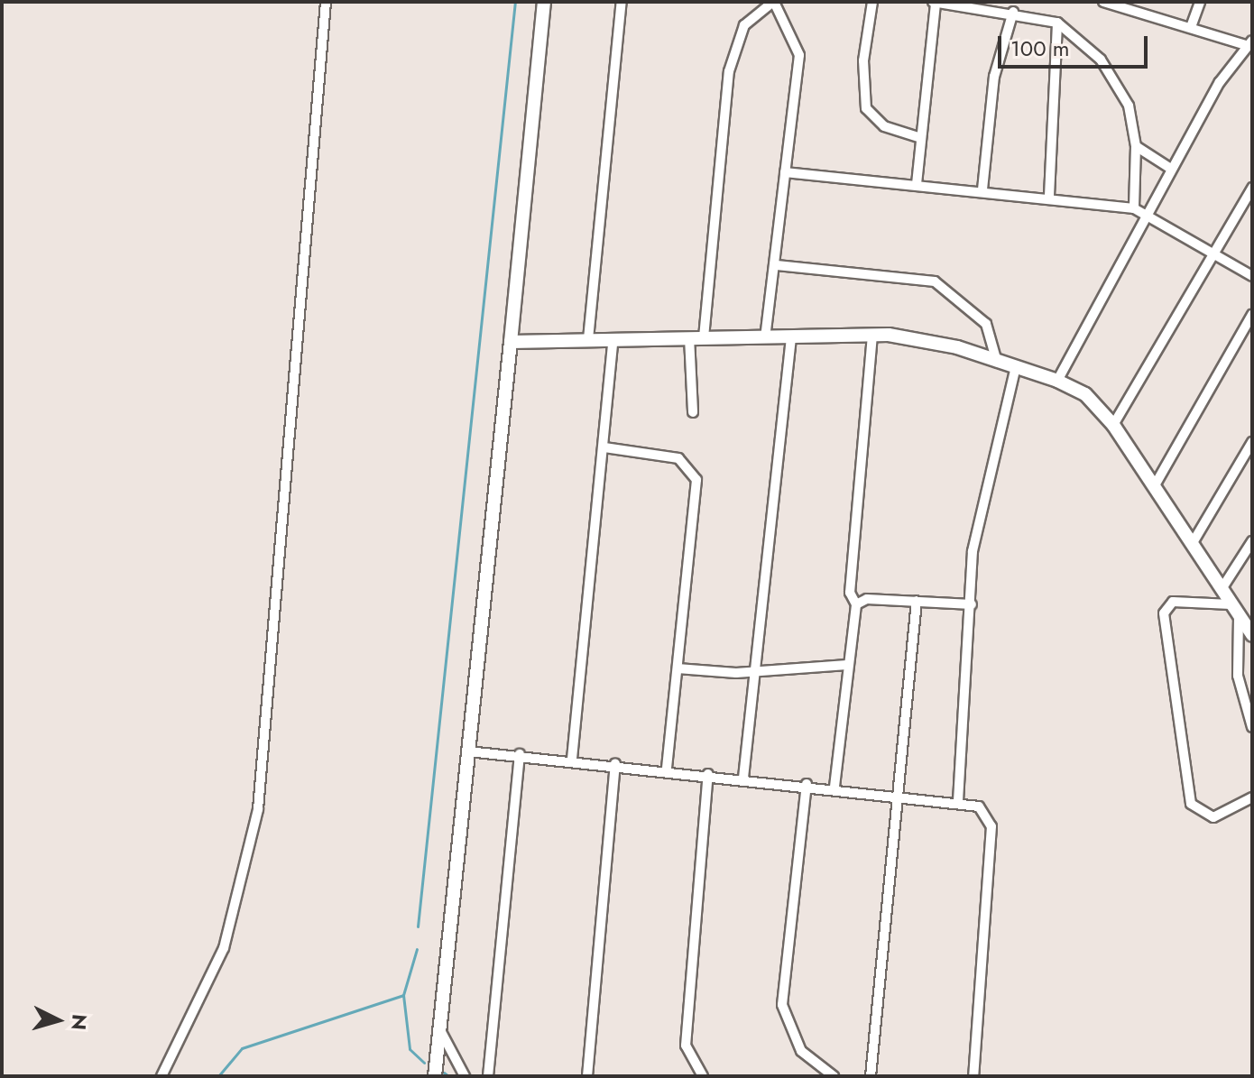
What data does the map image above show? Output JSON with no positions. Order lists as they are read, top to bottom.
{
  "scale_bar": "100 m",
  "north": "right"
}
